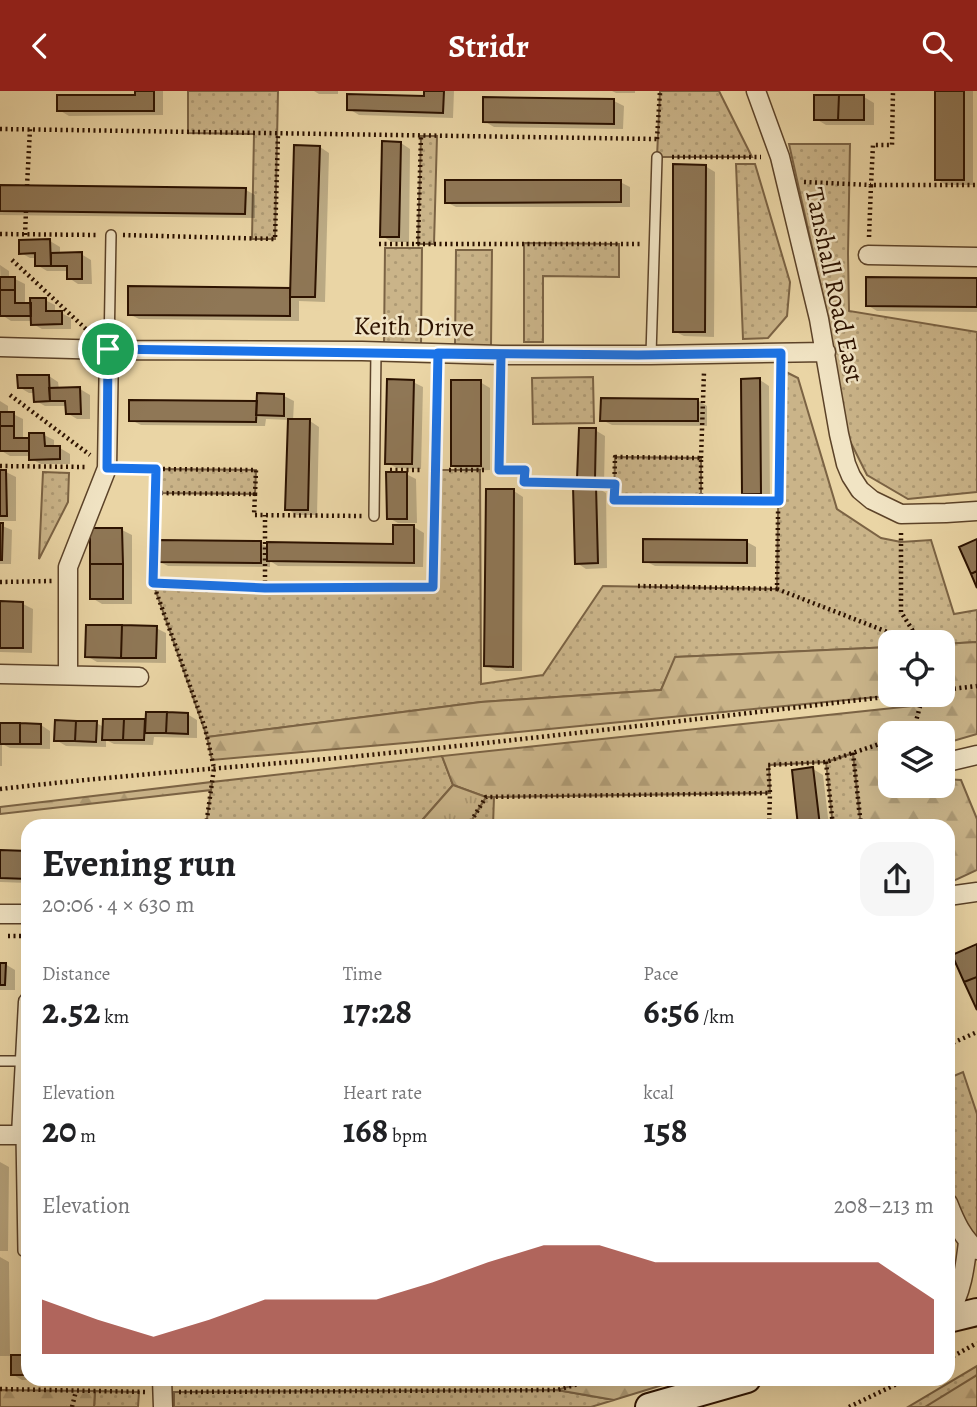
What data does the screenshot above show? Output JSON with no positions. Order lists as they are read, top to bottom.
{
  "streets": {
    "street": ["Tanshall Road East", "Keith Drive"]
  },
  "crossings": [
    ["Tanshall Road East", "Keith Drive"]
  ],
  "page": {
    "header": "Stridr",
    "heading": ["Evening run", "20:06 · 4 × 630 m"],
    "stats": [
      ["Distance", "2.52 km"],
      ["Time", "17:28"],
      ["Pace", "6:56 /km"],
      ["Elevation", "20 m"],
      ["Heart rate", "168 bpm"],
      ["kcal", "158"]
    ],
    "chart": ["Elevation", "208–213 m"]
  }
}
